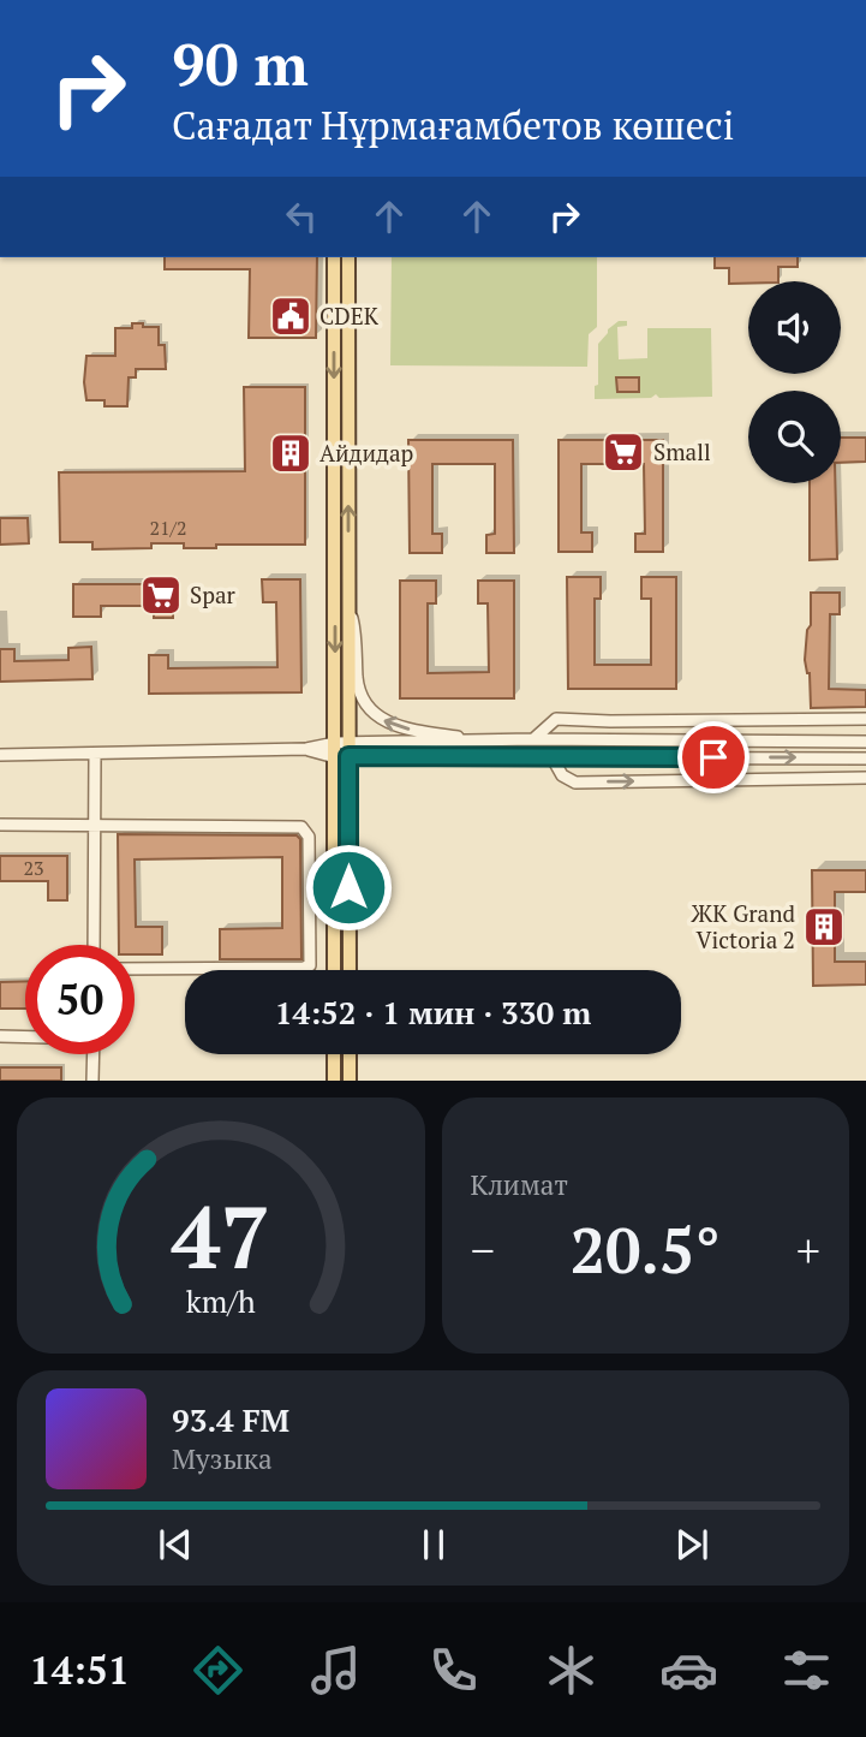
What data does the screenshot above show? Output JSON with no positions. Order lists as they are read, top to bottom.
{
  "places": {
    "public building": ["CDEK"],
    "supermarket": ["Small", "Spar"],
    "building": ["Айдидар", "ЖК Grand Victoria 2"]
  },
  "house_numbers": ["21/2", "23"],
  "page": {
    "turn": ["90 m", "Сағадат Нұрмағамбетов көшесі"],
    "limit": "50",
    "trip": "14:52 · 1 мин · 330 m",
    "tile": "Климат",
    "heat": ["−", "20.5°", "+"],
    "song": ["93.4 FM", "Музыка"],
    "tabs": "14:51",
    "gauge": ["47", "km/h"]
  }
}
